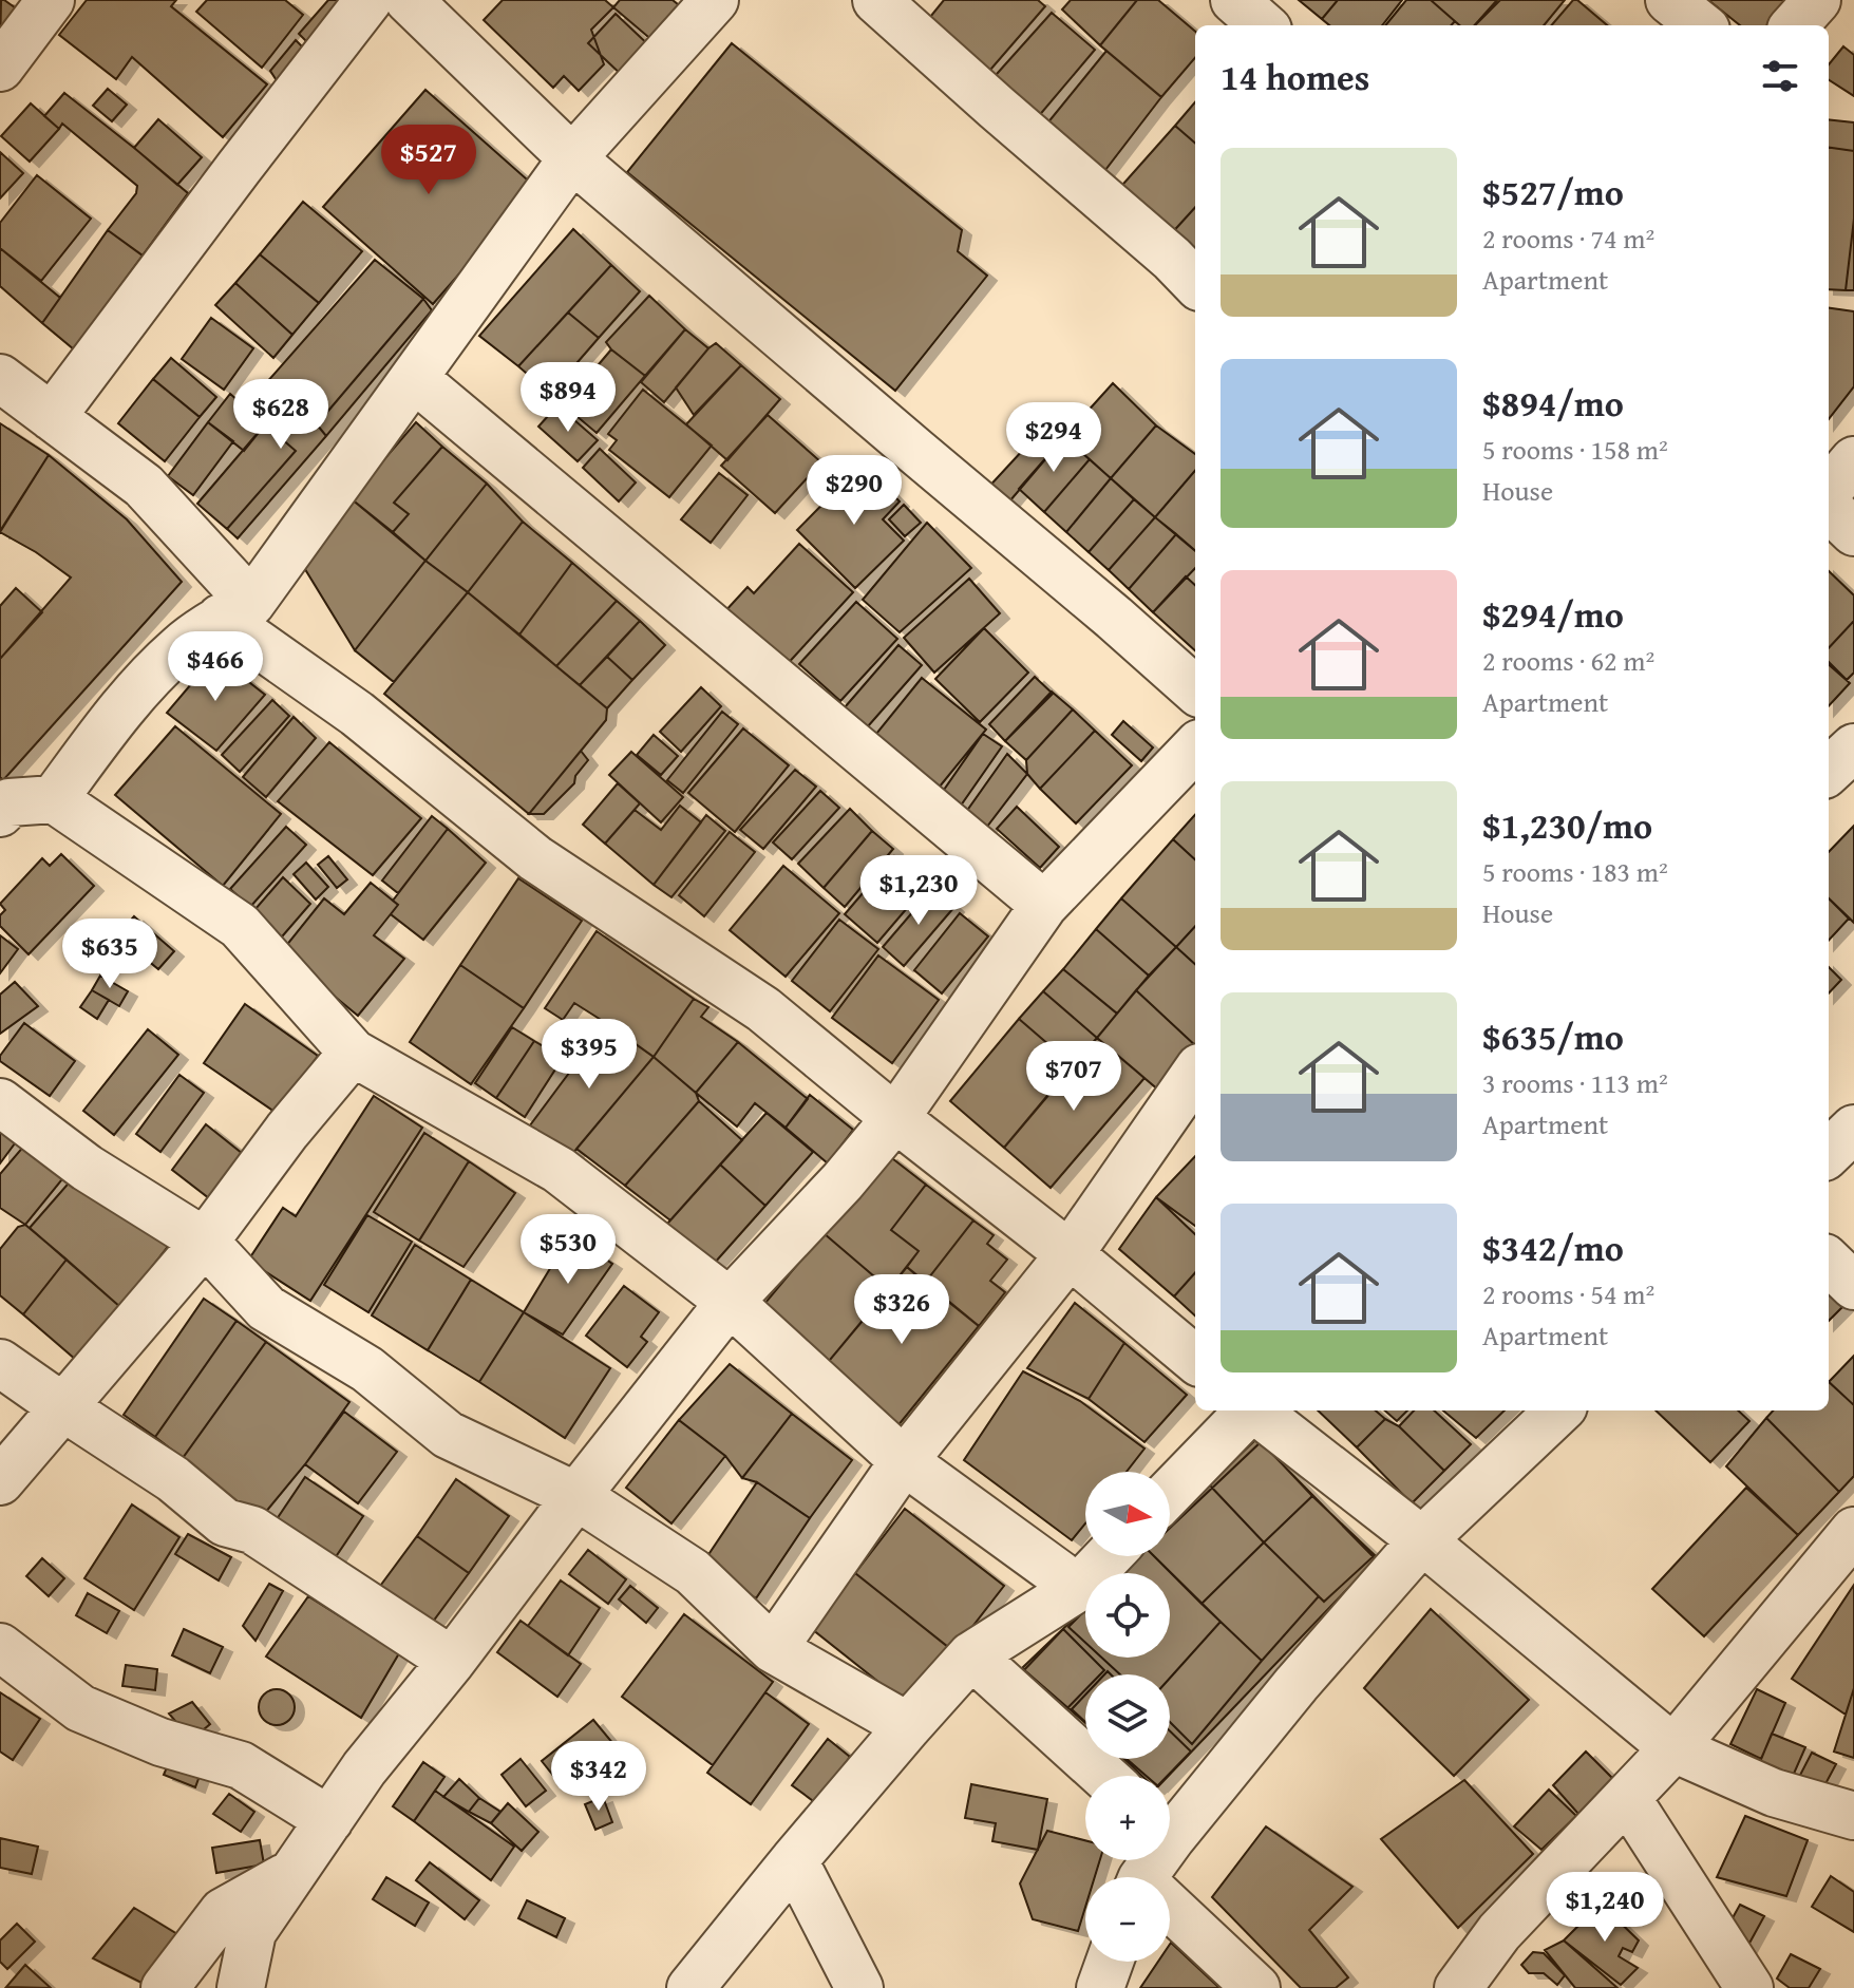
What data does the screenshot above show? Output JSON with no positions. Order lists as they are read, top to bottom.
{
  "north": "right",
  "page": {
    "heading": "14 homes",
    "price": [
      "$527",
      "$894",
      "$628",
      "$294",
      "$290",
      "$466",
      "$1,230",
      "$635",
      "$395",
      "$707",
      "$530",
      "$326",
      "$342",
      "$1,240"
    ],
    "list": [
      {
        "name": "$527/mo",
        "note": "2 rooms · 74 m² · Apartment"
      },
      {
        "name": "$894/mo",
        "note": "5 rooms · 158 m² · House"
      },
      {
        "name": "$294/mo",
        "note": "2 rooms · 62 m² · Apartment"
      },
      {
        "name": "$1,230/mo",
        "note": "5 rooms · 183 m² · House"
      },
      {
        "name": "$635/mo",
        "note": "3 rooms · 113 m² · Apartment"
      },
      {
        "name": "$342/mo",
        "note": "2 rooms · 54 m² · Apartment"
      }
    ],
    "map_buttons": ["+", "−"]
  }
}
